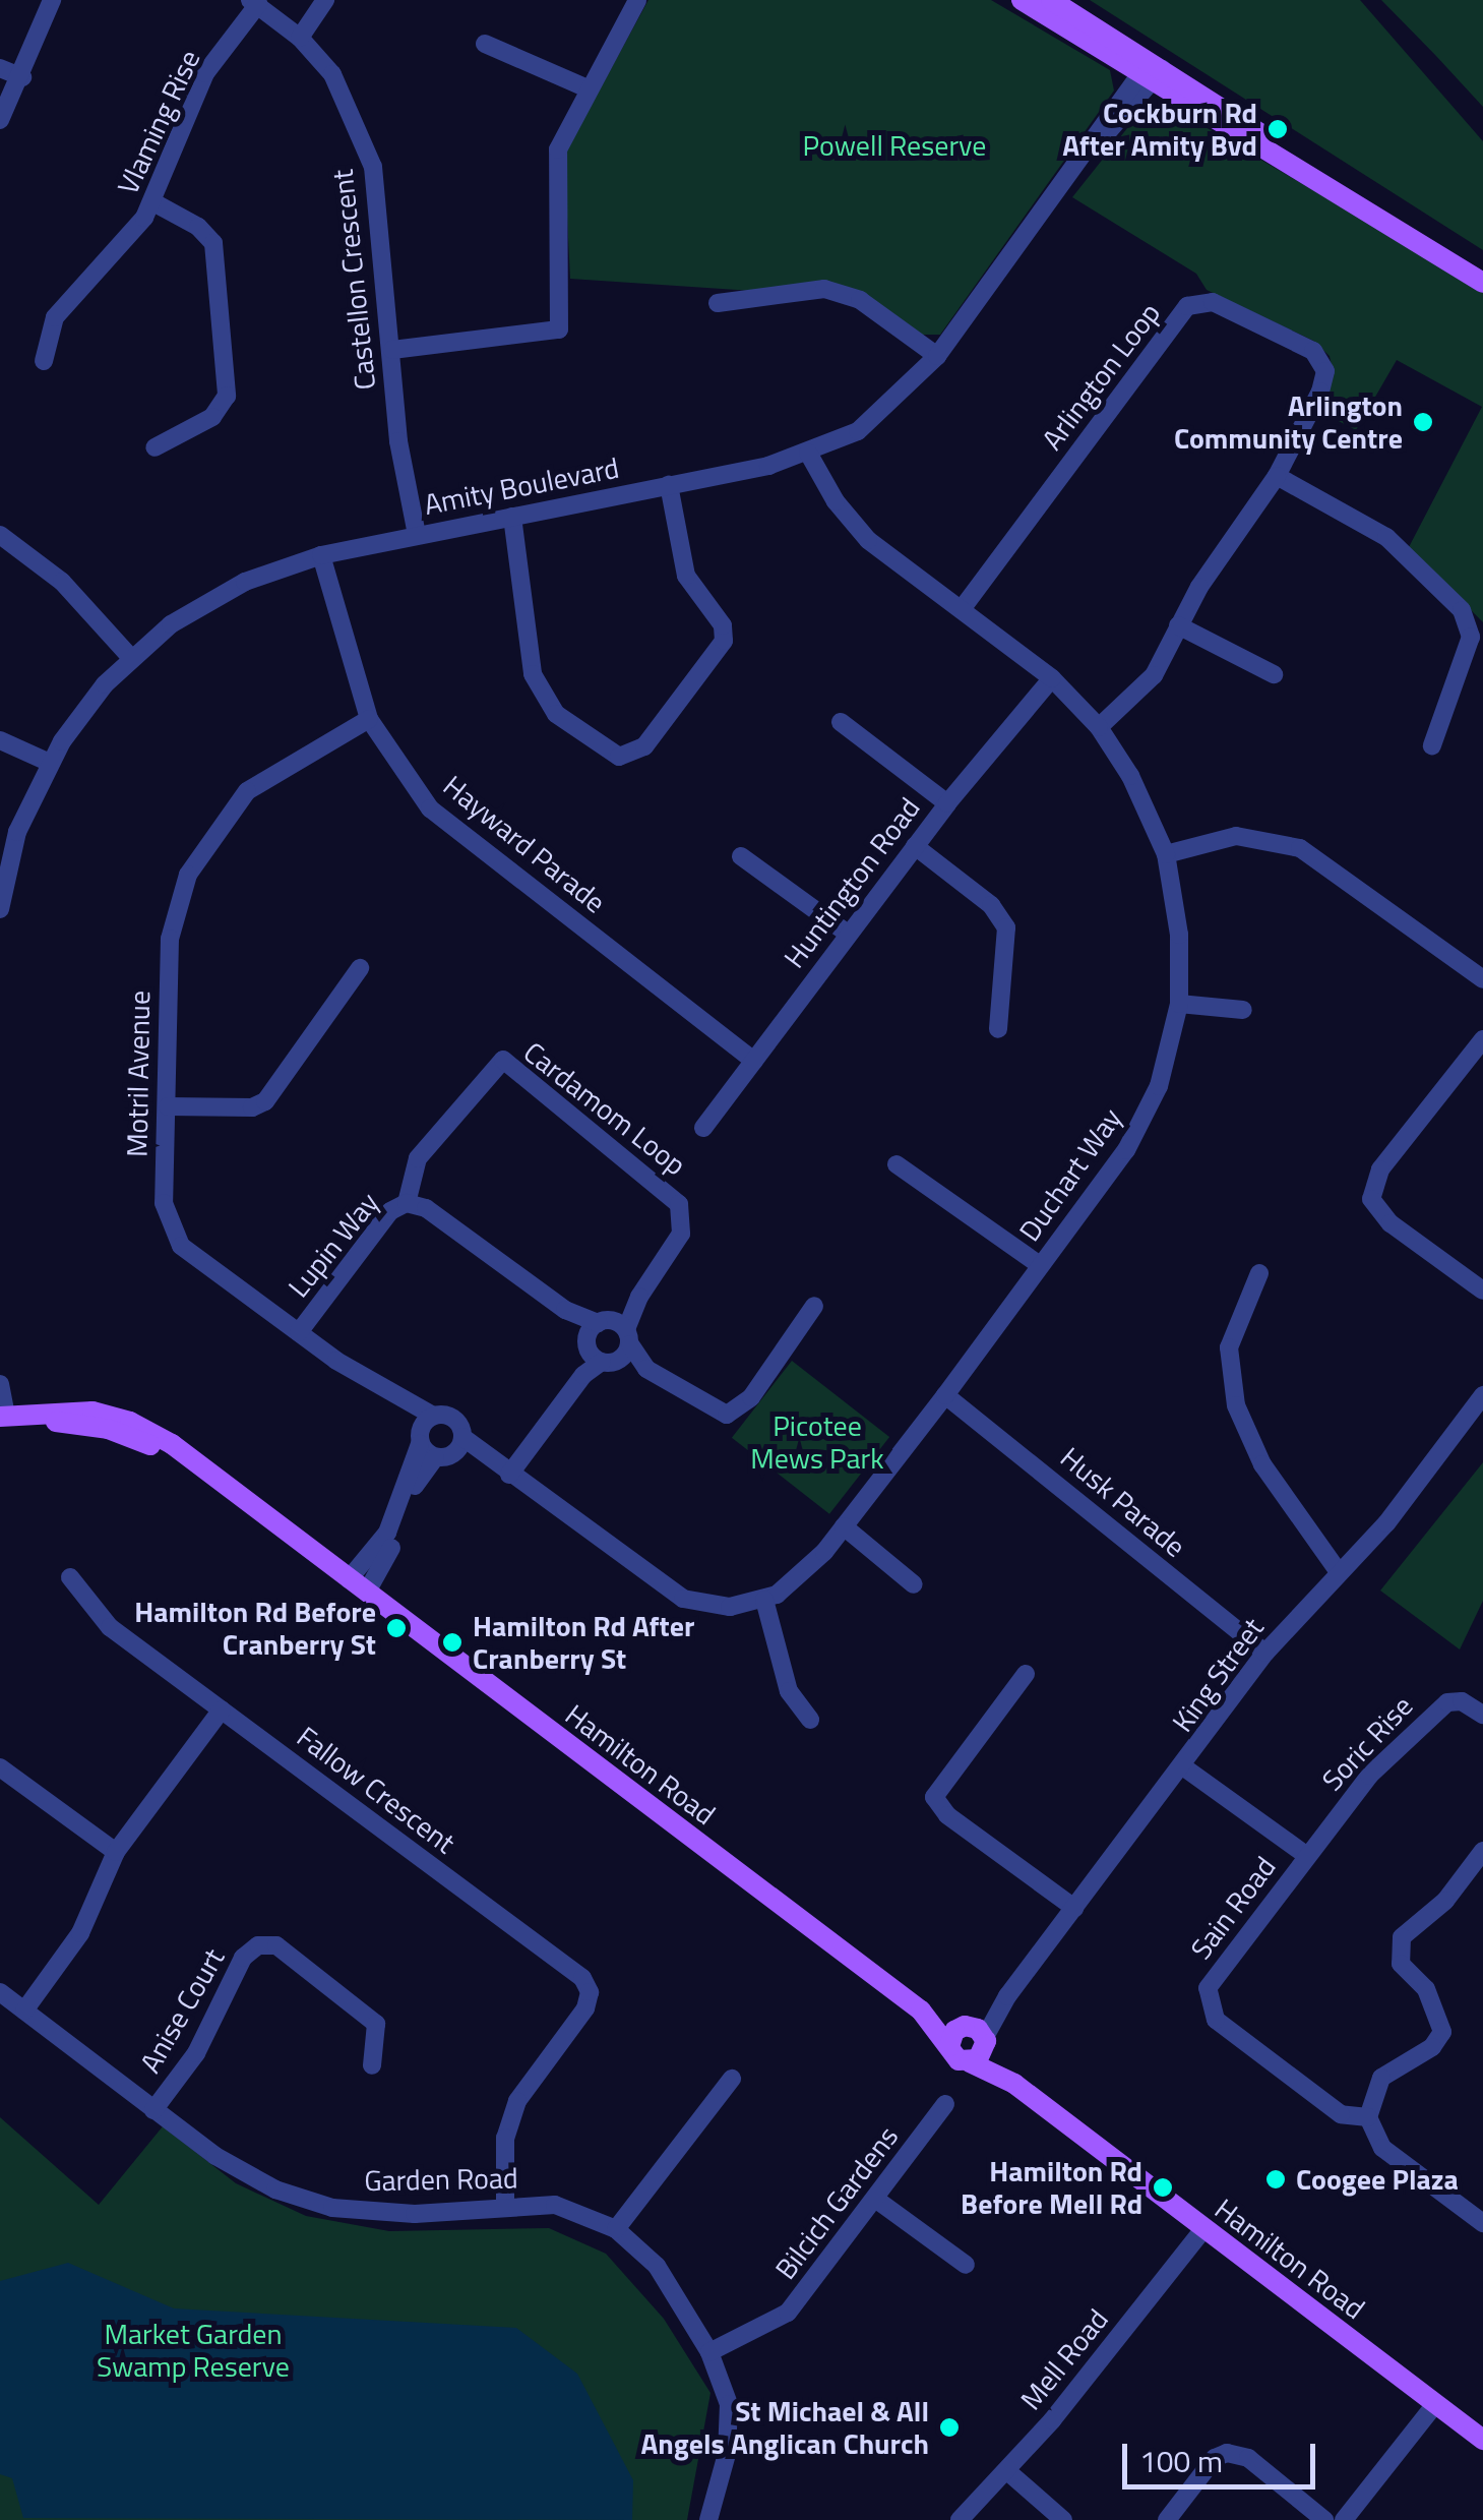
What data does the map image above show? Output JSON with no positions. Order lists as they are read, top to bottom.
{
  "streets": {
    "main road": ["Hamilton Road"],
    "street": [
      "Vlaming Rise",
      "Castellon Crescent",
      "Arlington Loop",
      "Amity Boulevard",
      "Hayward Parade",
      "Huntington Road",
      "Motril Avenue",
      "Cardamom Loop",
      "Duchart Way",
      "Lupin Way",
      "Husk Parade",
      "King Street",
      "Soric Rise",
      "Fallow Crescent",
      "Sain Road",
      "Anise Court",
      "Garden Road",
      "Bilcich Gardens",
      "Mell Road"
    ]
  },
  "crossings": [
    ["Vlaming Rise", "Castellon Crescent"],
    ["Castellon Crescent", "Amity Boulevard"],
    ["Arlington Loop", "Duchart Way"],
    ["Amity Boulevard", "Hayward Parade"],
    ["Amity Boulevard", "Duchart Way"],
    ["Hayward Parade", "Huntington Road"],
    ["Hayward Parade", "Motril Avenue"],
    ["Huntington Road", "Duchart Way"],
    ["Motril Avenue", "Duchart Way"],
    ["Motril Avenue", "Lupin Way"],
    ["Cardamom Loop", "Lupin Way"],
    ["Duchart Way", "Husk Parade"],
    ["Husk Parade", "King Street"],
    ["King Street", "Hamilton Road"],
    ["King Street", "Sain Road"],
    ["Soric Rise", "Sain Road"],
    ["Hamilton Road", "Mell Road"],
    ["Fallow Crescent", "Garden Road"],
    ["Anise Court", "Garden Road"],
    ["Garden Road", "Bilcich Gardens"]
  ],
  "parks": ["Powell Reserve", "Picotee Mews Park", "Market Garden Swamp Reserve"],
  "places": [
    "Cockburn Rd After Amity Bvd",
    "Arlington Community Centre",
    "Hamilton Rd Before Cranberry St",
    "Hamilton Rd After Cranberry St",
    "Coogee Plaza",
    "Hamilton Rd Before Mell Rd",
    "St Michael & All Angels Anglican Church"
  ],
  "scale_bar": "100 m"
}
